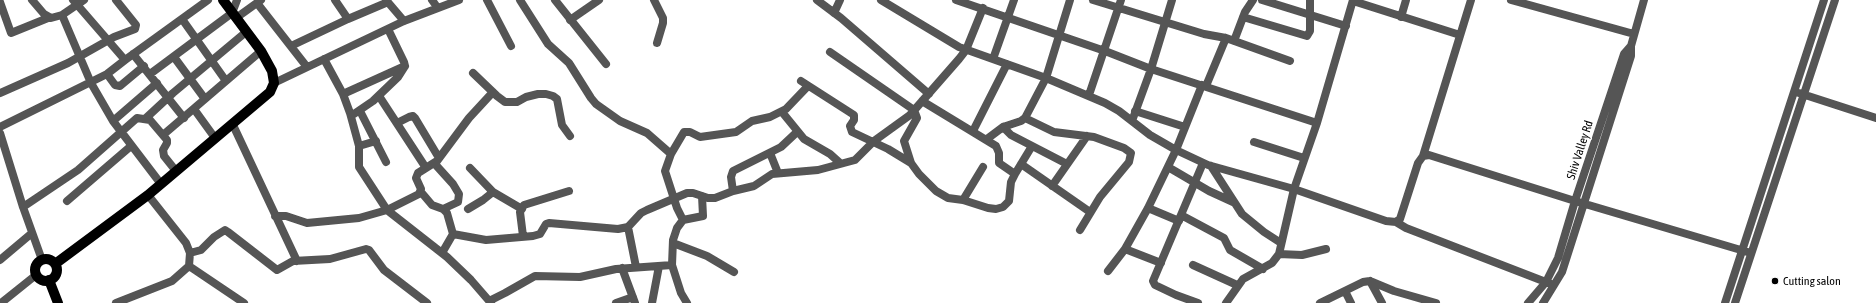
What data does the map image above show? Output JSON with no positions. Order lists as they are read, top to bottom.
{
  "streets": {
    "street": ["Shiv Valley Rd"]
  },
  "places": ["Cutting salon"]
}
